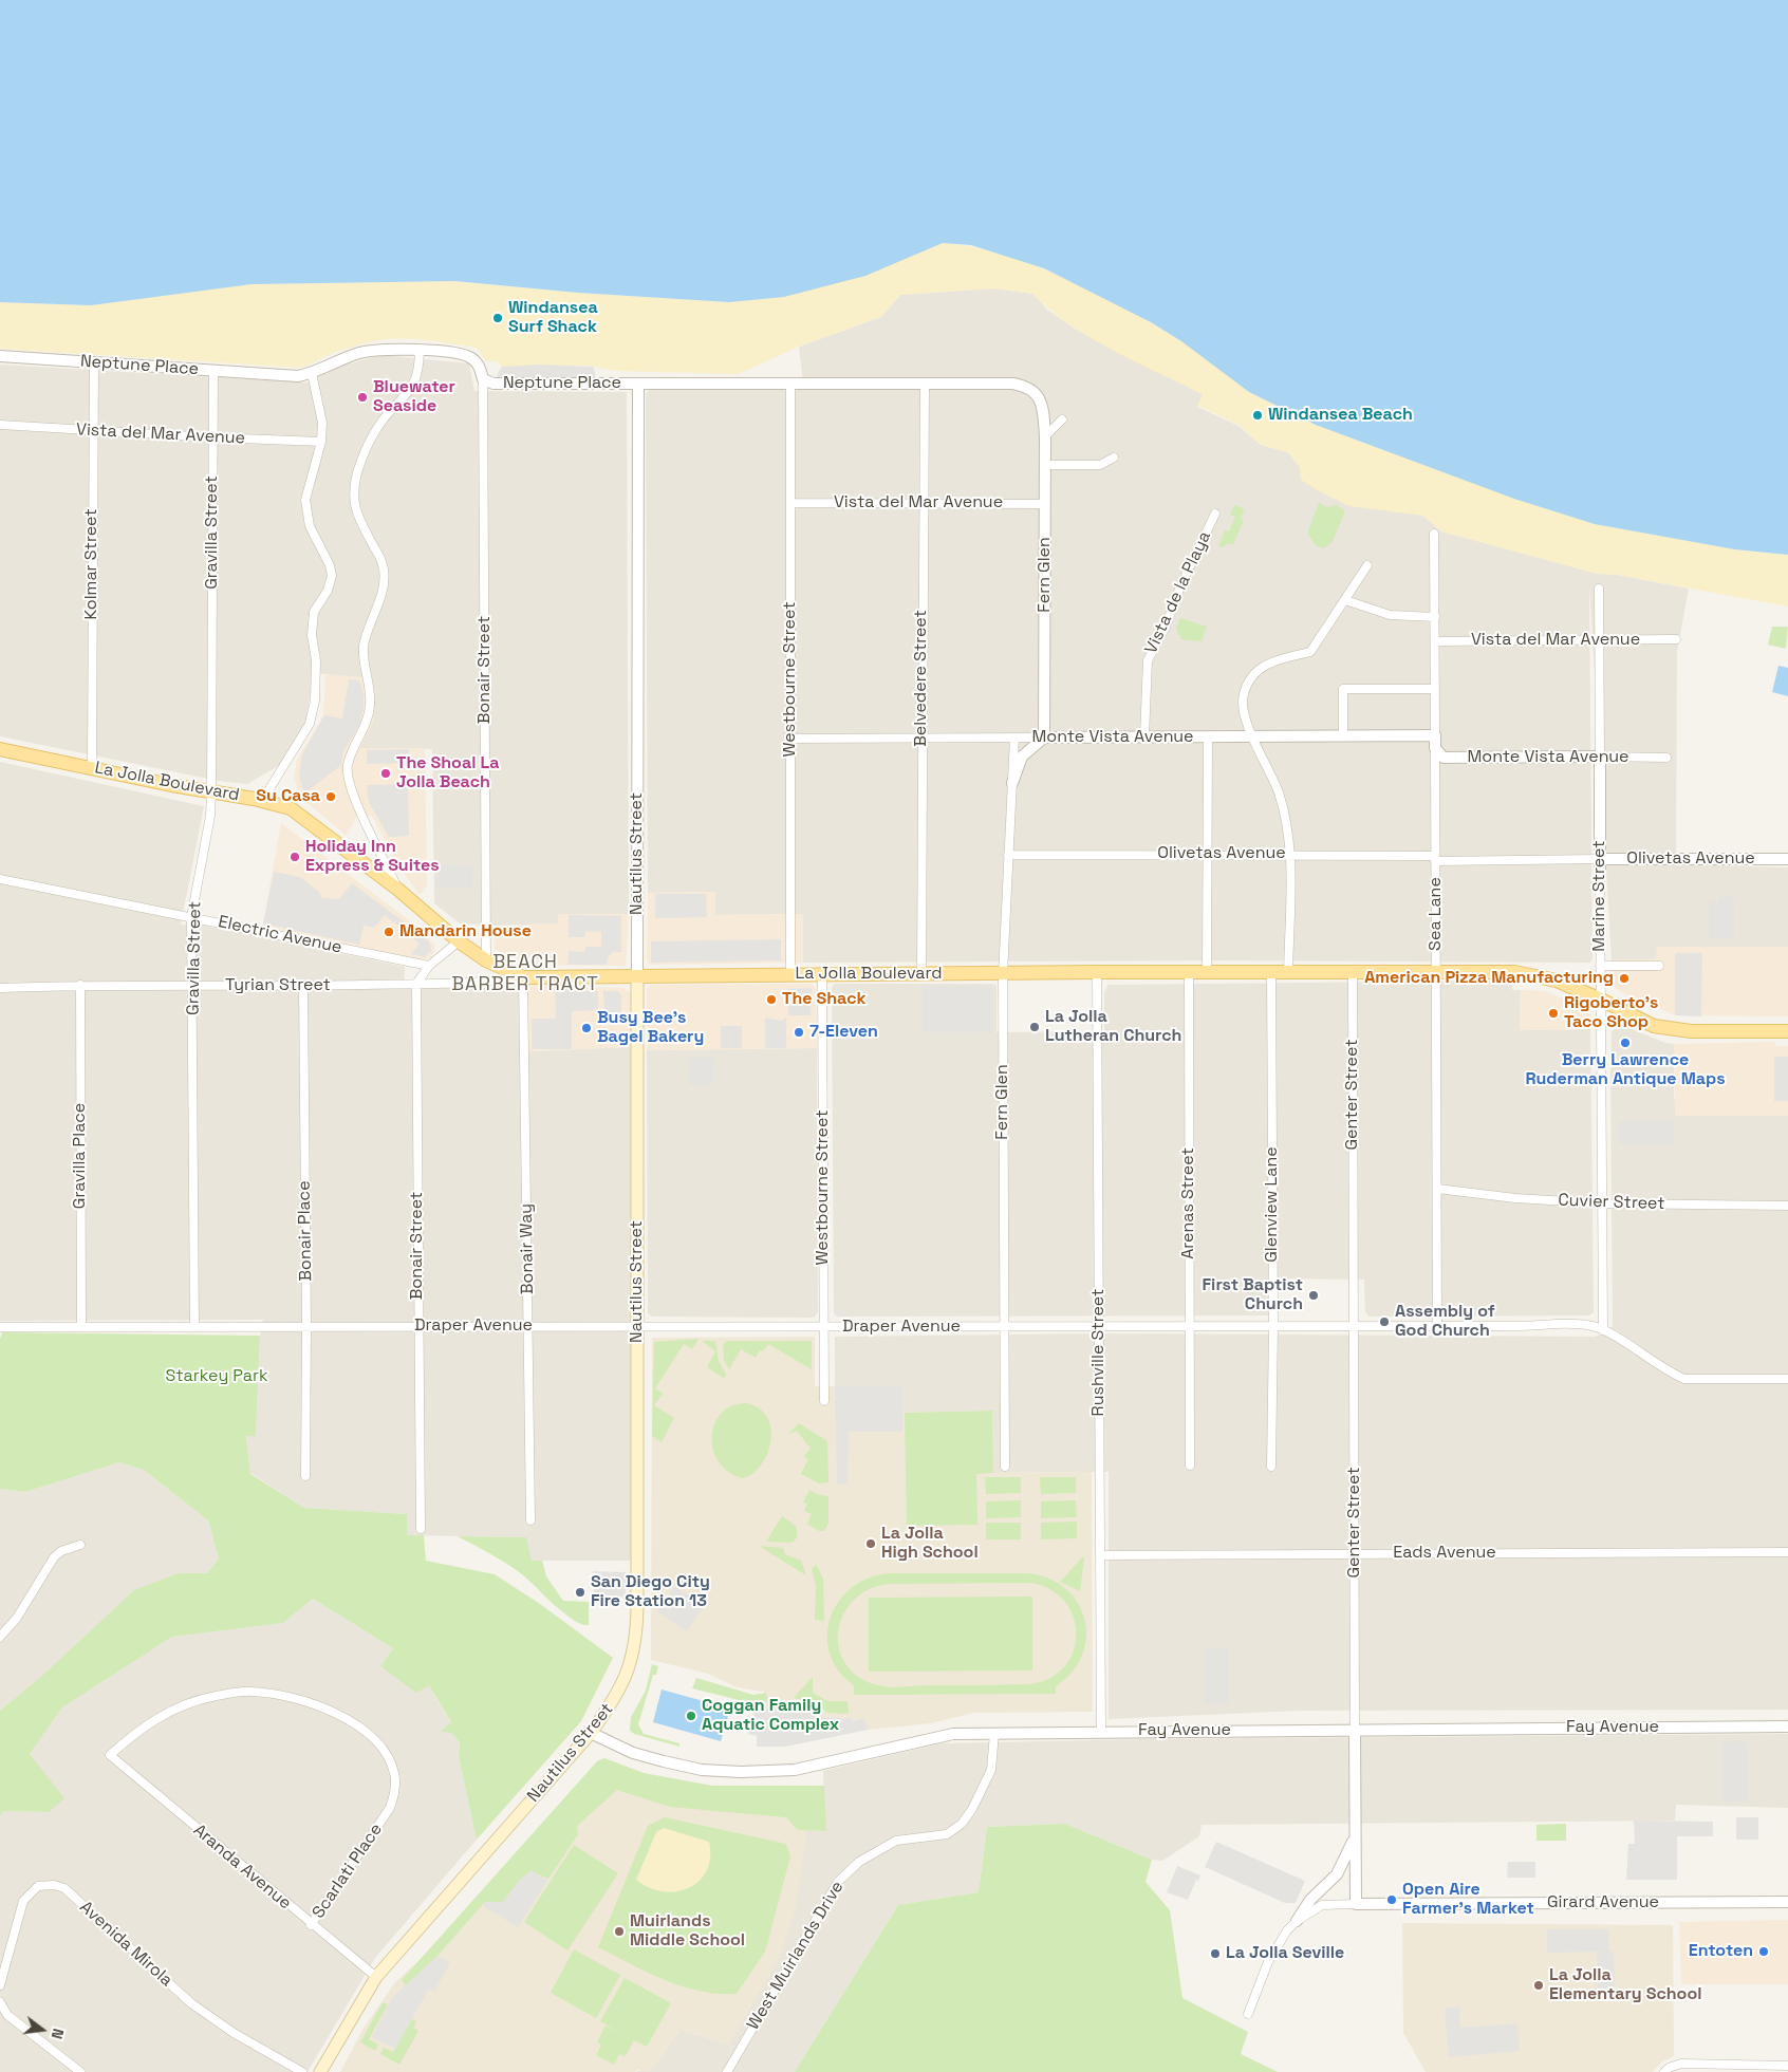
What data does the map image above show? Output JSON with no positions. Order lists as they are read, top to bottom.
{
  "streets": {
    "main road": ["La Jolla Boulevard", "Nautilus Street"],
    "street": [
      "Neptune Place",
      "Vista del Mar Avenue",
      "Gravilla Street",
      "Kolmar Street",
      "Fern Glen",
      "Vista de la Playa",
      "Bonair Street",
      "Belvedere Street",
      "Westbourne Street",
      "Monte Vista Avenue",
      "Olivetas Avenue",
      "Marine Street",
      "Sea Lane",
      "Electric Avenue",
      "Tyrian Street",
      "Genter Street",
      "Gravilla Place",
      "Cuvier Street",
      "Arenas Street",
      "Glenview Lane",
      "Bonair Place",
      "Bonair Way",
      "Draper Avenue",
      "Rushville Street",
      "Eads Avenue",
      "Fay Avenue",
      "Aranda Avenue",
      "Scarlati Place",
      "Girard Avenue",
      "Avenida Mirola",
      "West Muirlands Drive"
    ]
  },
  "crossings": [
    ["Neptune Place", "Gravilla Street"],
    ["Neptune Place", "Kolmar Street"],
    ["Neptune Place", "Fern Glen"],
    ["Neptune Place", "Bonair Street"],
    ["Neptune Place", "Belvedere Street"],
    ["Neptune Place", "Westbourne Street"],
    ["Neptune Place", "Nautilus Street"],
    ["Vista del Mar Avenue", "Gravilla Street"],
    ["Vista del Mar Avenue", "Kolmar Street"],
    ["Vista del Mar Avenue", "Fern Glen"],
    ["Vista del Mar Avenue", "Belvedere Street"],
    ["Vista del Mar Avenue", "Westbourne Street"],
    ["Vista del Mar Avenue", "Marine Street"],
    ["Vista del Mar Avenue", "Sea Lane"],
    ["Gravilla Street", "La Jolla Boulevard"],
    ["Gravilla Street", "Electric Avenue"],
    ["Gravilla Street", "Tyrian Street"],
    ["Gravilla Street", "Draper Avenue"],
    ["Kolmar Street", "La Jolla Boulevard"],
    ["Fern Glen", "Monte Vista Avenue"],
    ["Fern Glen", "La Jolla Boulevard"],
    ["Fern Glen", "Olivetas Avenue"],
    ["Fern Glen", "Draper Avenue"],
    ["Vista de la Playa", "Monte Vista Avenue"],
    ["Bonair Street", "La Jolla Boulevard"],
    ["Bonair Street", "Tyrian Street"],
    ["Bonair Street", "Draper Avenue"],
    ["Belvedere Street", "Monte Vista Avenue"],
    ["Belvedere Street", "La Jolla Boulevard"],
    ["Westbourne Street", "Monte Vista Avenue"],
    ["Westbourne Street", "La Jolla Boulevard"],
    ["Westbourne Street", "Draper Avenue"],
    ["Monte Vista Avenue", "Marine Street"],
    ["Monte Vista Avenue", "Sea Lane"],
    ["La Jolla Boulevard", "Nautilus Street"],
    ["La Jolla Boulevard", "Marine Street"],
    ["La Jolla Boulevard", "Sea Lane"],
    ["La Jolla Boulevard", "Tyrian Street"],
    ["La Jolla Boulevard", "Genter Street"],
    ["La Jolla Boulevard", "Arenas Street"],
    ["La Jolla Boulevard", "Glenview Lane"],
    ["La Jolla Boulevard", "Bonair Way"],
    ["La Jolla Boulevard", "Rushville Street"],
    ["Nautilus Street", "Draper Avenue"],
    ["Nautilus Street", "Fay Avenue"],
    ["Nautilus Street", "Aranda Avenue"],
    ["Olivetas Avenue", "Marine Street"],
    ["Olivetas Avenue", "Sea Lane"],
    ["Marine Street", "Cuvier Street"],
    ["Marine Street", "Draper Avenue"],
    ["Sea Lane", "Cuvier Street"],
    ["Sea Lane", "Draper Avenue"],
    ["Tyrian Street", "Gravilla Place"],
    ["Tyrian Street", "Bonair Place"],
    ["Tyrian Street", "Bonair Way"],
    ["Genter Street", "Draper Avenue"],
    ["Genter Street", "Eads Avenue"],
    ["Genter Street", "Fay Avenue"],
    ["Genter Street", "Girard Avenue"],
    ["Gravilla Place", "Draper Avenue"],
    ["Arenas Street", "Draper Avenue"],
    ["Glenview Lane", "Draper Avenue"],
    ["Bonair Place", "Draper Avenue"],
    ["Bonair Way", "Draper Avenue"],
    ["Draper Avenue", "Rushville Street"],
    ["Rushville Street", "Eads Avenue"],
    ["Rushville Street", "Fay Avenue"],
    ["Fay Avenue", "West Muirlands Drive"],
    ["Aranda Avenue", "Scarlati Place"]
  ],
  "districts": ["BEACH BARBER TRACT"],
  "parks": ["Starkey Park"],
  "places": [
    "Windansea Surf Shack",
    "Bluewater Seaside",
    "Windansea Beach",
    "The Shoal La Jolla Beach",
    "Su Casa",
    "Holiday Inn Express & Suites",
    "Mandarin House",
    "American Pizza Manufacturing",
    "The Shack",
    "Rigoberto's Taco Shop",
    "La Jolla Lutheran Church",
    "Busy Bee's Bagel Bakery",
    "7-Eleven",
    "Berry Lawrence Ruderman Antique Maps",
    "First Baptist Church",
    "Assembly of God Church",
    "La Jolla High School",
    "San Diego City Fire Station 13",
    "Coggan Family Aquatic Complex",
    "Open Aire Farmer’s Market",
    "Muirlands Middle School",
    "Entoten",
    "La Jolla Seville",
    "La Jolla Elementary School"
  ],
  "north": "right"
}
